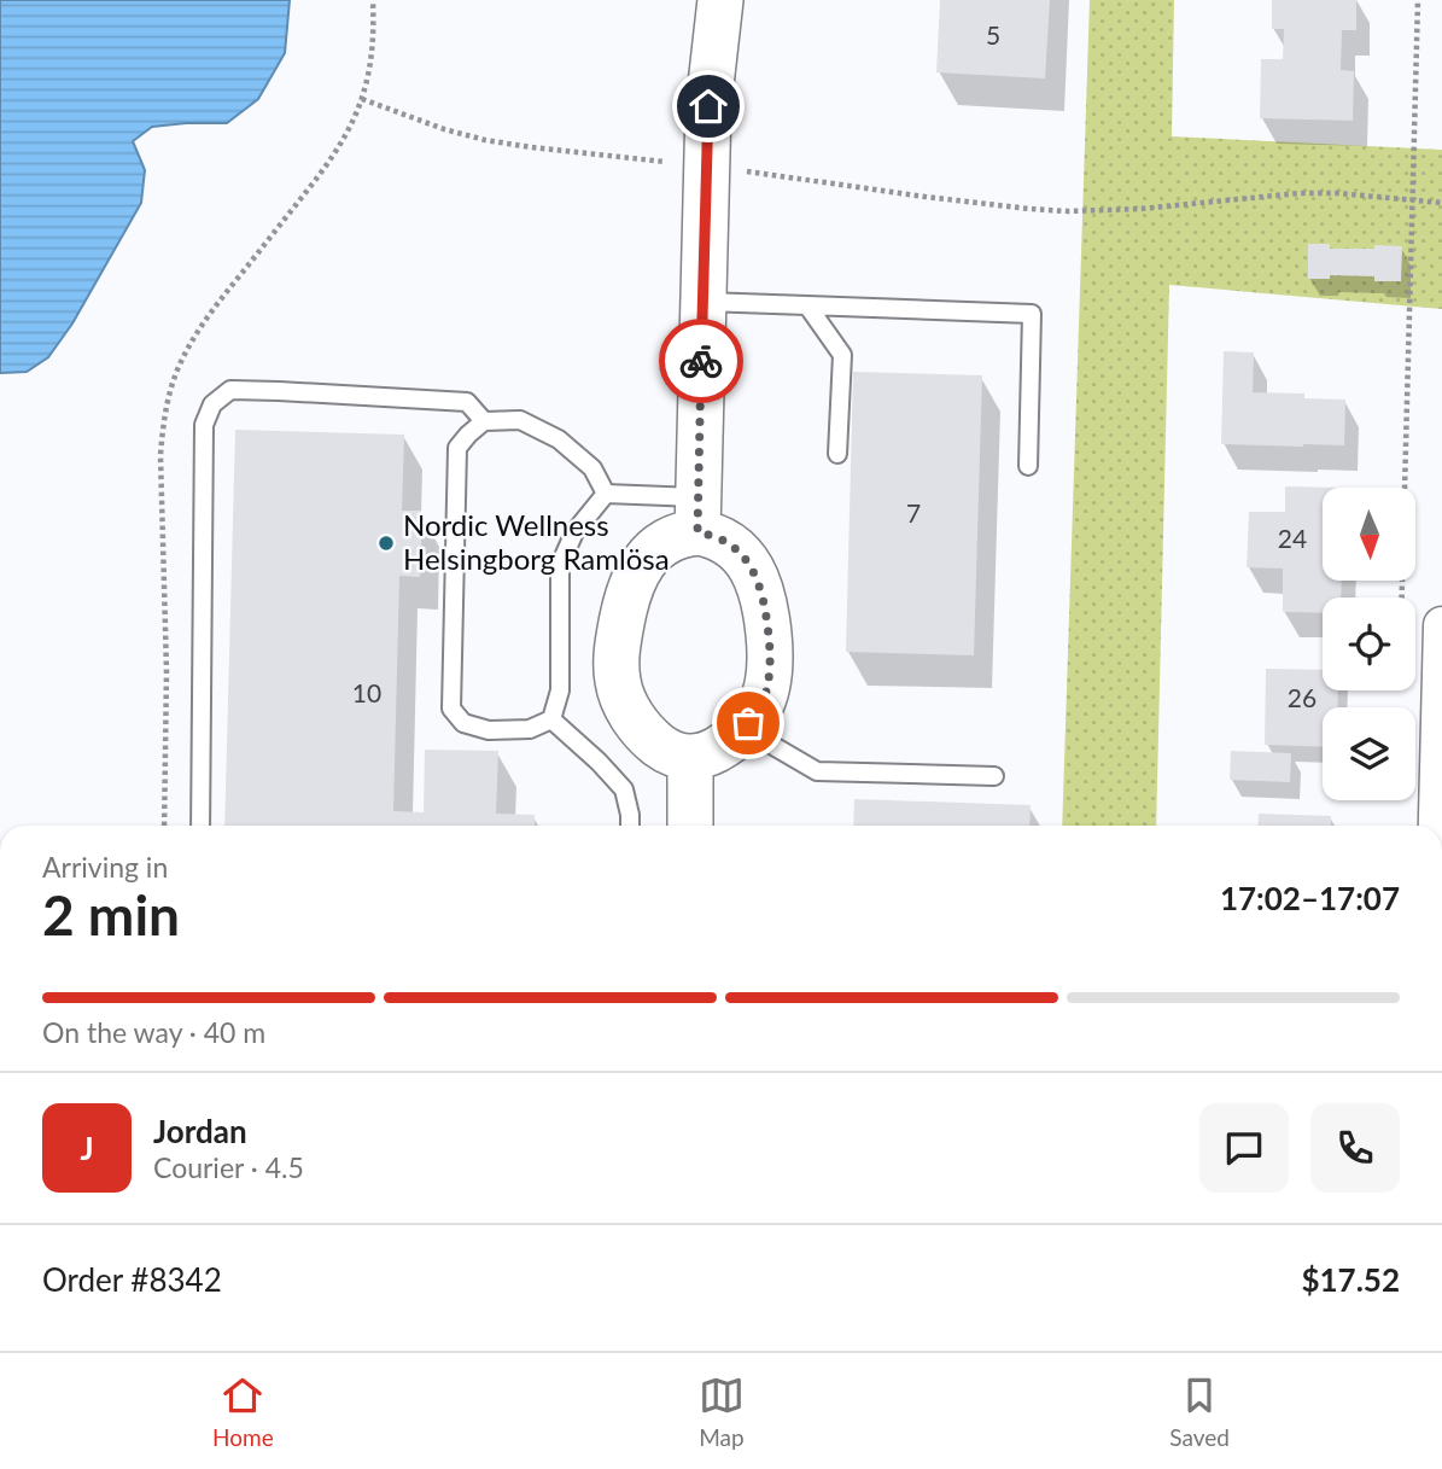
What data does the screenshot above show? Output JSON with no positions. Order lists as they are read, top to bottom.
{
  "places": ["Nordic Wellness Helsingborg Ramlösa"],
  "house_numbers": [
    "5",
    "7",
    "24",
    "10",
    "26"
  ],
  "north": "bottom",
  "page": {
    "heading": ["2 min", "Arriving in", "17:02–17:07"],
    "panel": [
      "Jordan",
      "Courier · 4.5",
      "Order #8342",
      "$17.52"
    ],
    "bar": "On the way · 40 m",
    "round": "J",
    "tabs": ["Home", "Map", "Saved"]
  }
}
